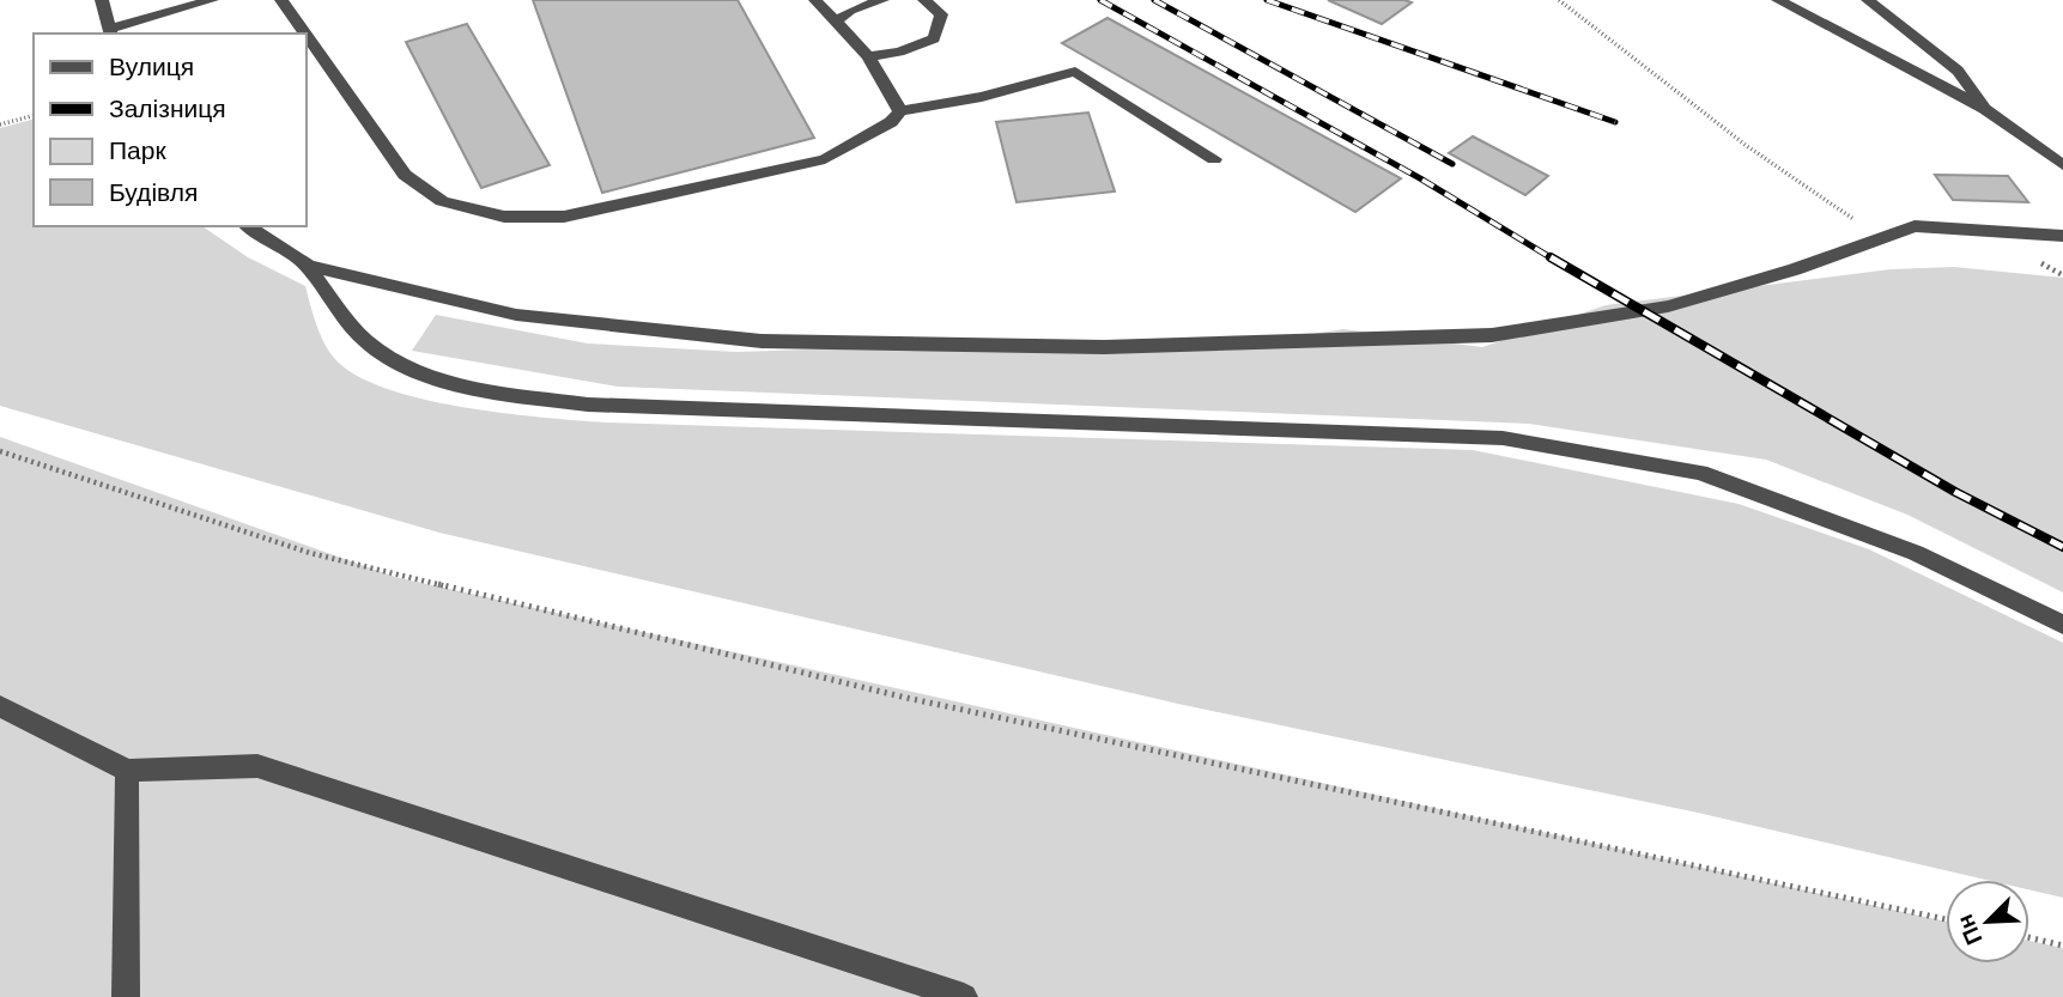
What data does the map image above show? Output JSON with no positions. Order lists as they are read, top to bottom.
{
  "legend": [
    "Вулиця",
    "Залізниця",
    "Парк",
    "Будівля"
  ],
  "north": "bottom left"
}
